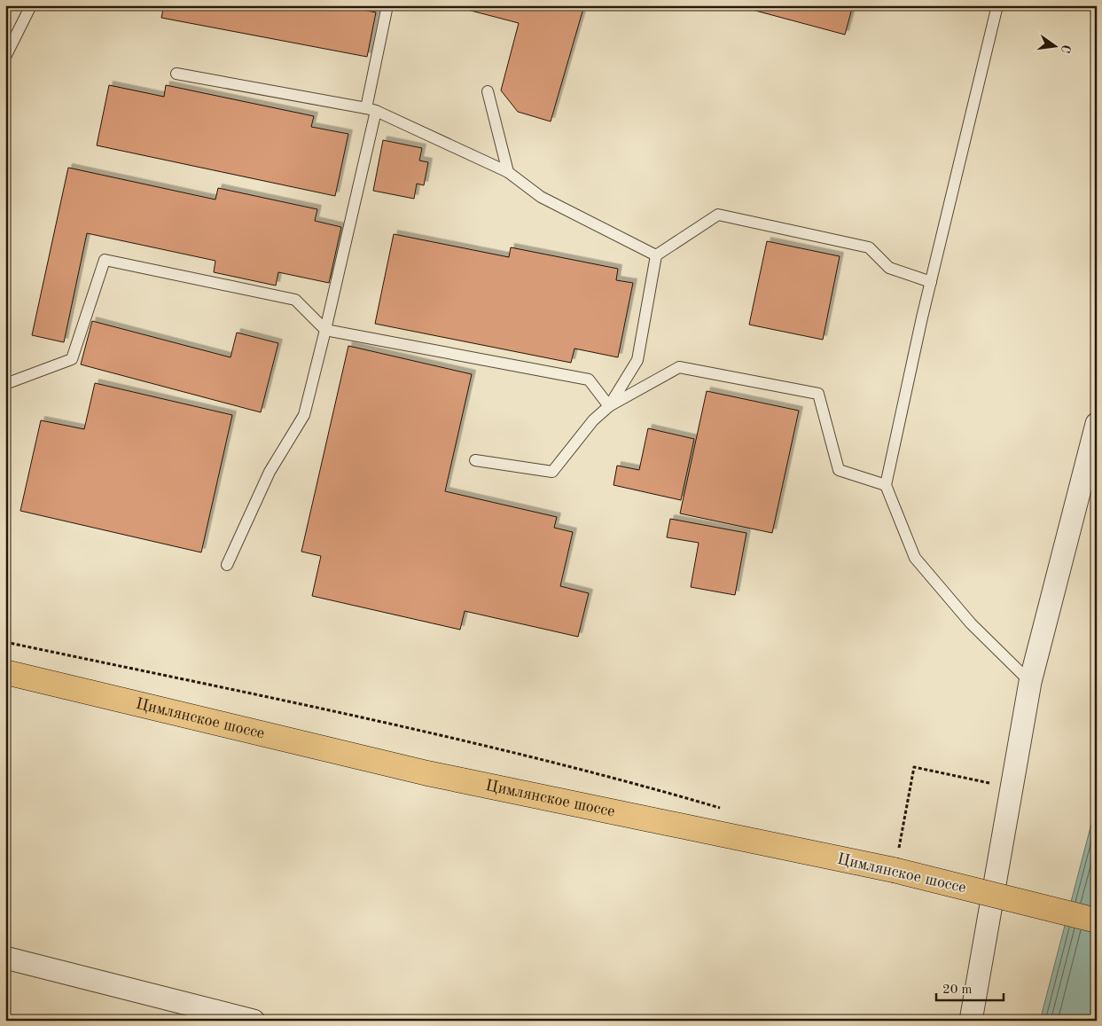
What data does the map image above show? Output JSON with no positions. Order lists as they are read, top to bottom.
{
  "streets": {
    "main road": ["Цимлянское шоссе"]
  },
  "scale_bar": "20 m",
  "north": "right"
}
